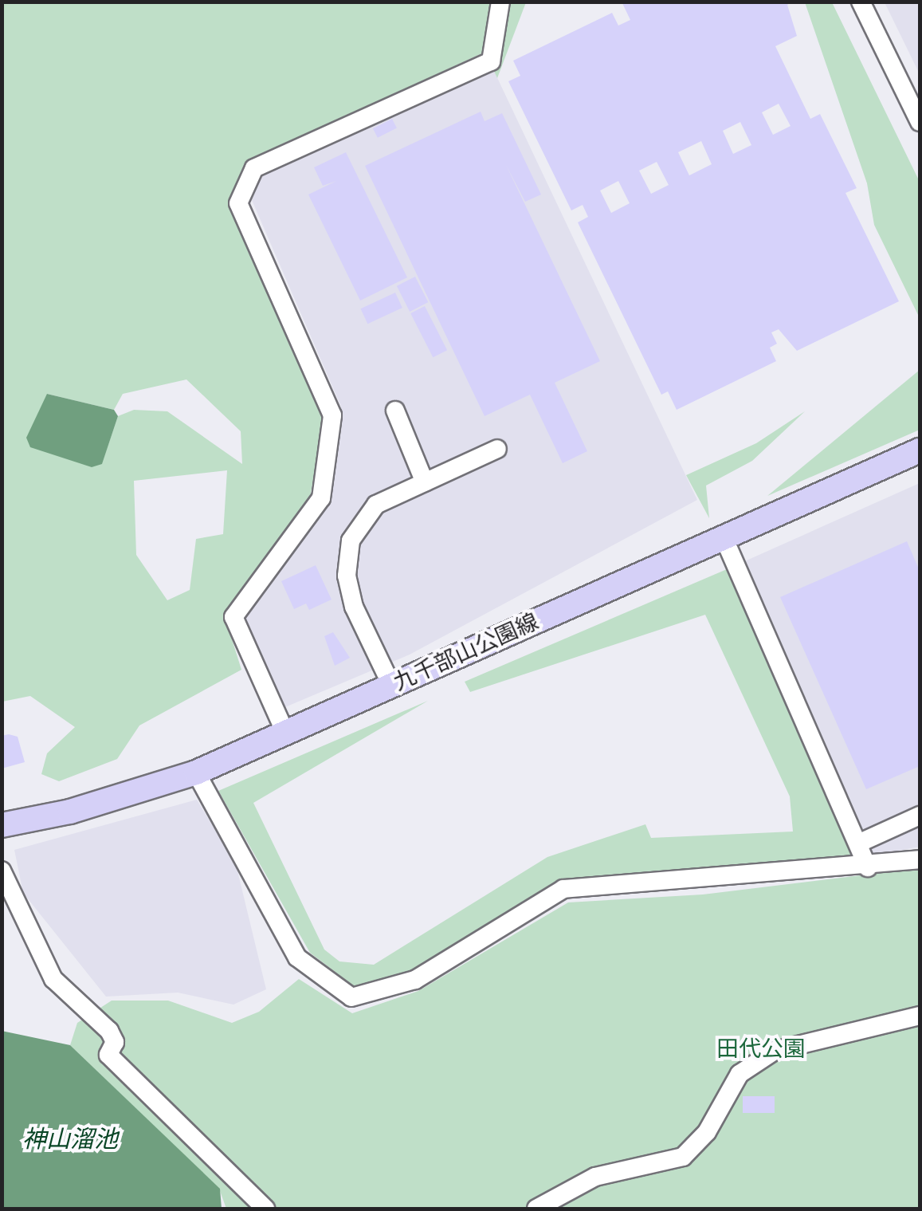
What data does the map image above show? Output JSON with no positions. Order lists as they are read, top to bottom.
{
  "streets": {
    "main road": ["九千部山公園線"]
  },
  "water": ["神山溜池"],
  "parks": ["田代公園"]
}
